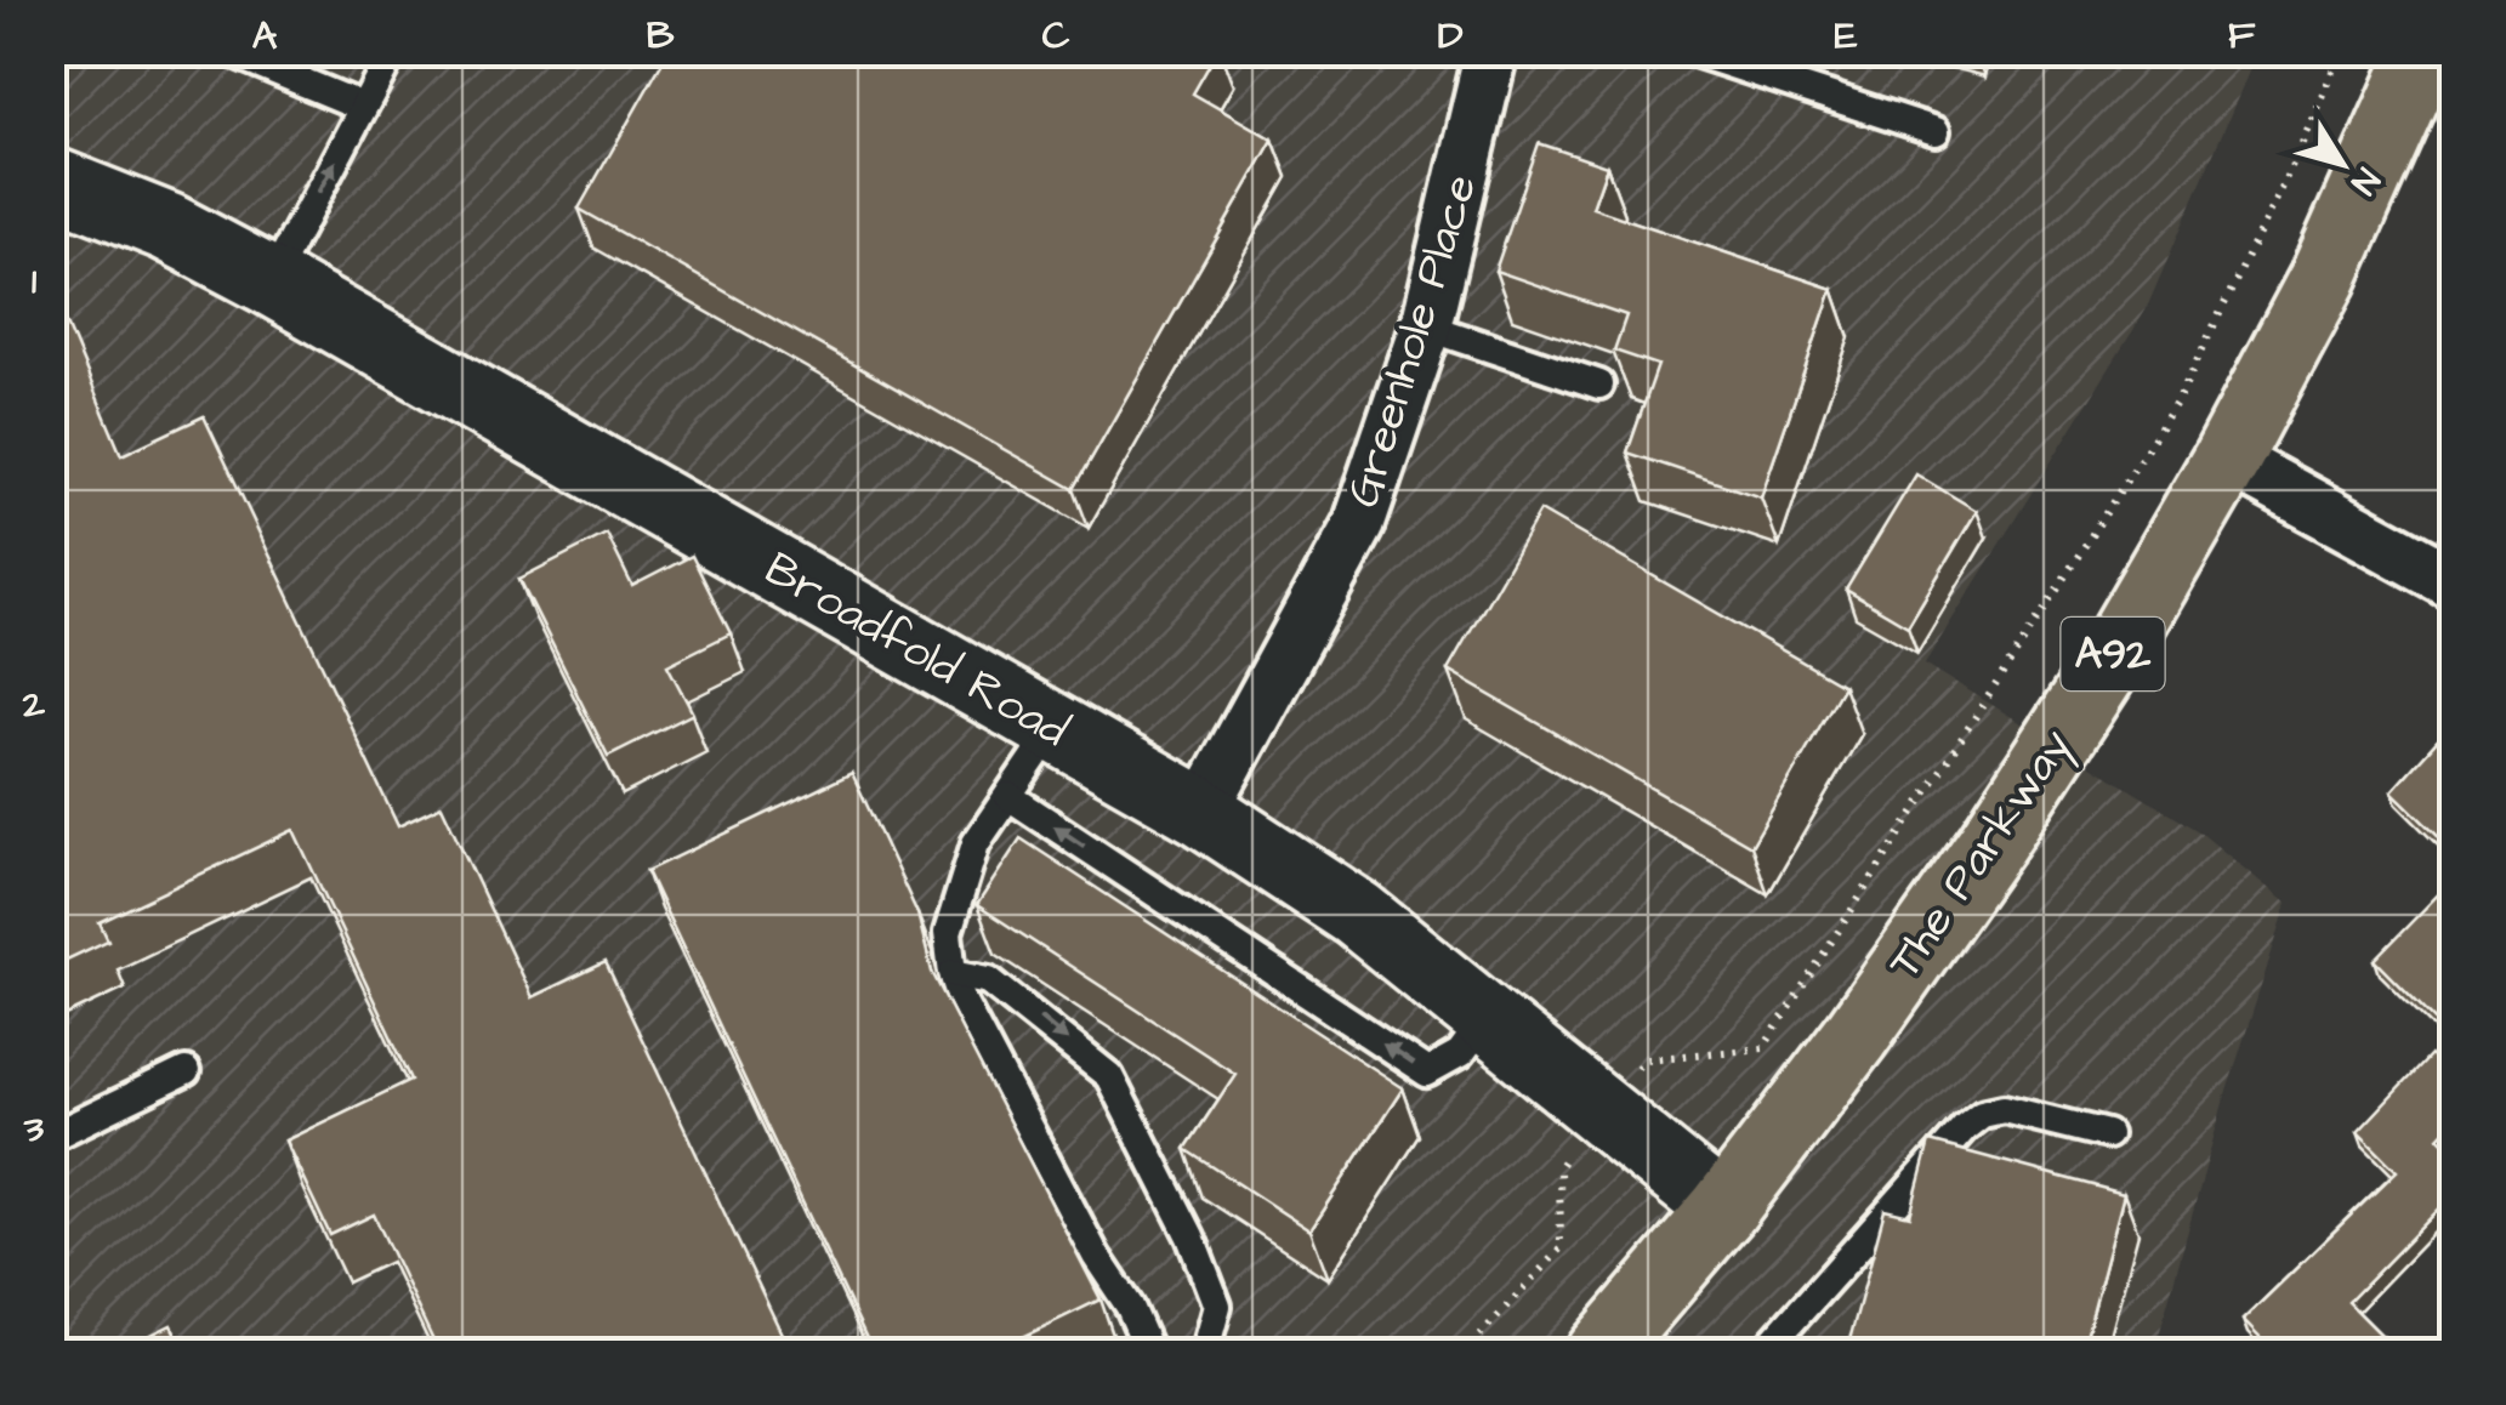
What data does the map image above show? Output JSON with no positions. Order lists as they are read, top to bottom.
{
  "streets": {
    "main road": ["A92", "The Parkway"],
    "street": ["Greenhole Place", "Broadfold Road"]
  },
  "crossings": [
    ["Greenhole Place", "Broadfold Road"],
    ["Broadfold Road", "The Parkway"]
  ],
  "north": "bottom right",
  "grid": {
    "columns": [
      "A",
      "B",
      "C",
      "D",
      "E",
      "F"
    ],
    "rows": ["1", "2", "3"]
  }
}
